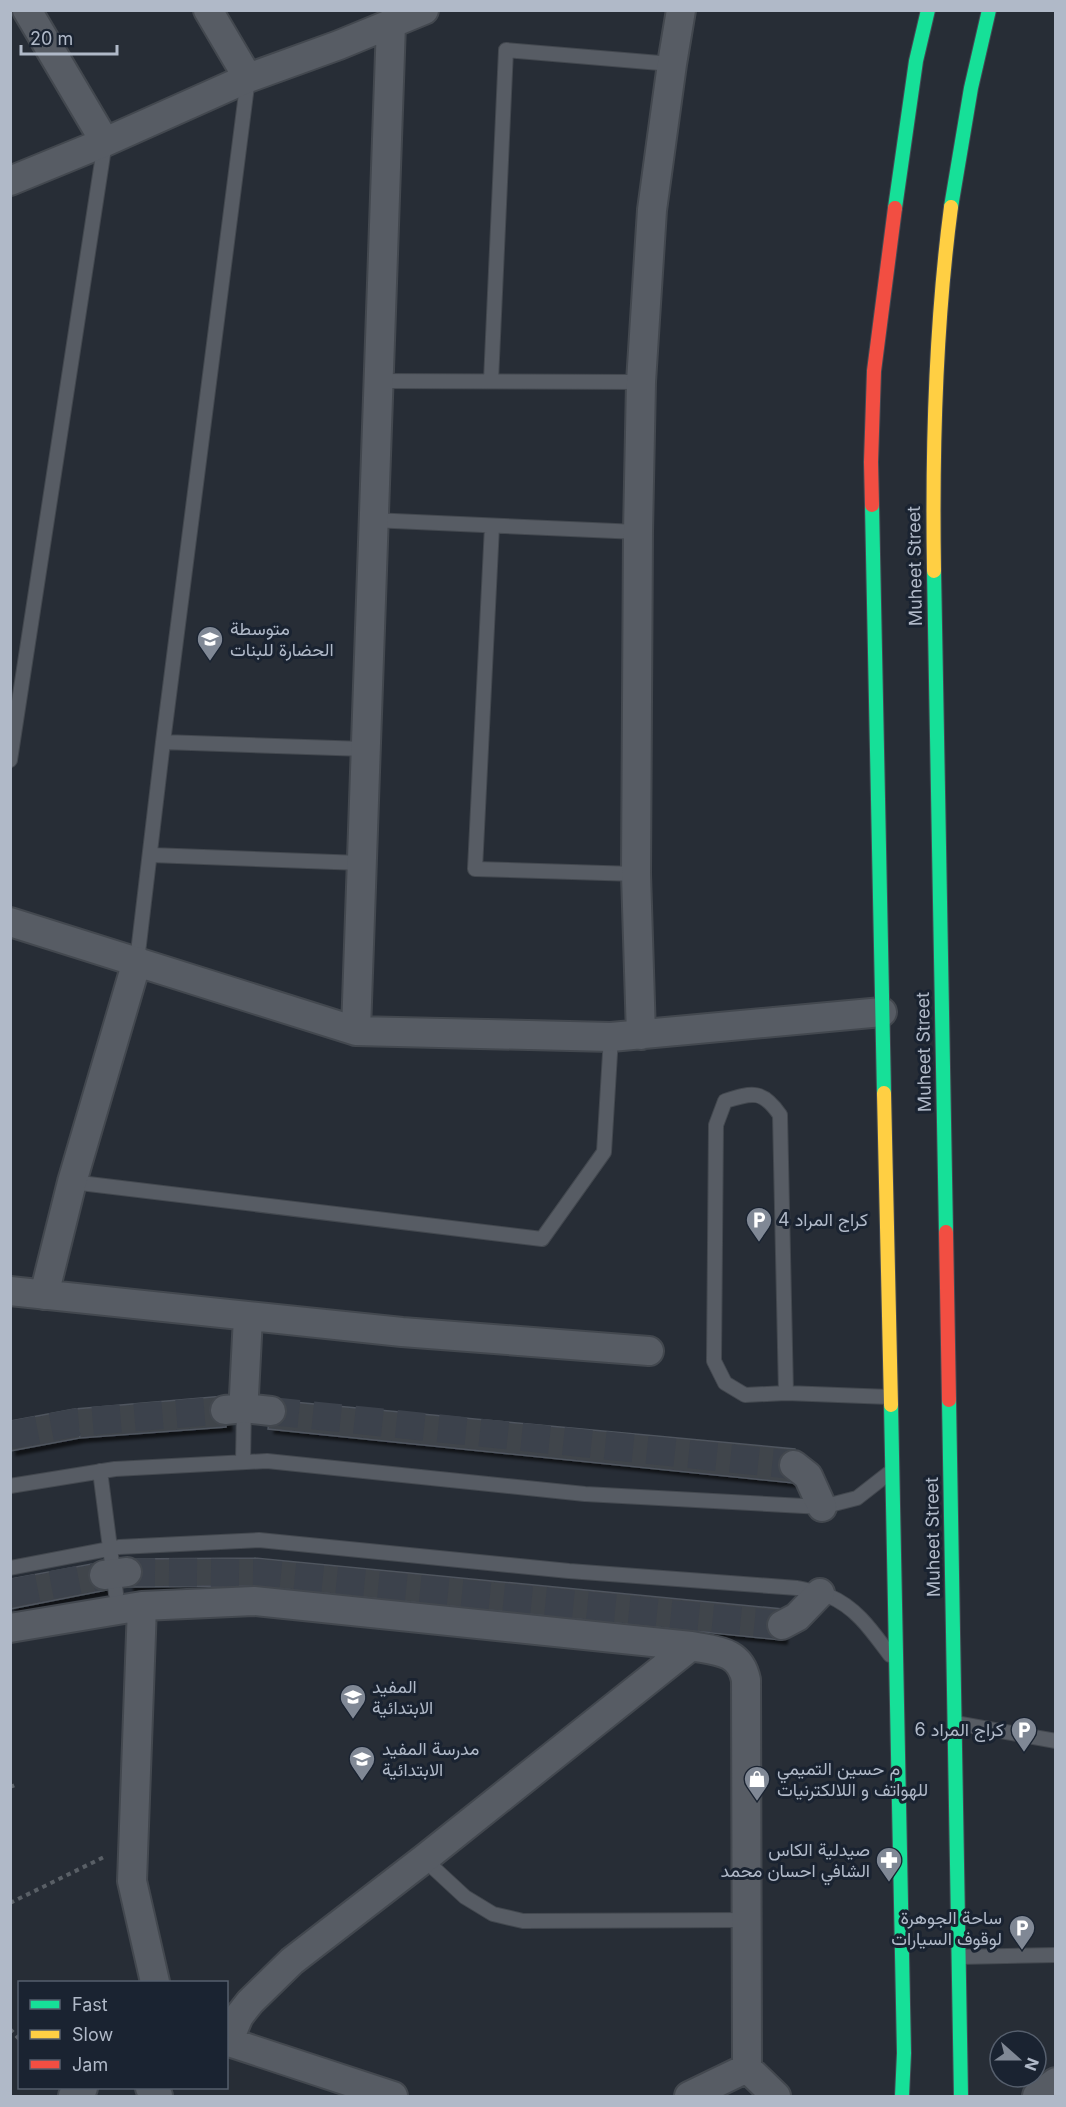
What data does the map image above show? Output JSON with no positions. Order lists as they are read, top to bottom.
{
  "streets": {
    "main road": ["Muheet Street"]
  },
  "places": {
    "school or university": ["متوسطة الحضارة للبنات", "المفيد الابتدائية", "مدرسة المفيد الابتدائية"],
    "parking": ["كراج المراد 4", "كراج المراد 6", "ساحة الجوهرة لوقوف السيارات"],
    "shop": ["م حسين التميمي للهواتف و اللالكترنيات"],
    "pharmacy": ["صيدلية الكاس الشافي احسان محمد"]
  },
  "legend": ["Fast", "Slow", "Jam"],
  "scale_bar": "20 m",
  "north": "right"
}
